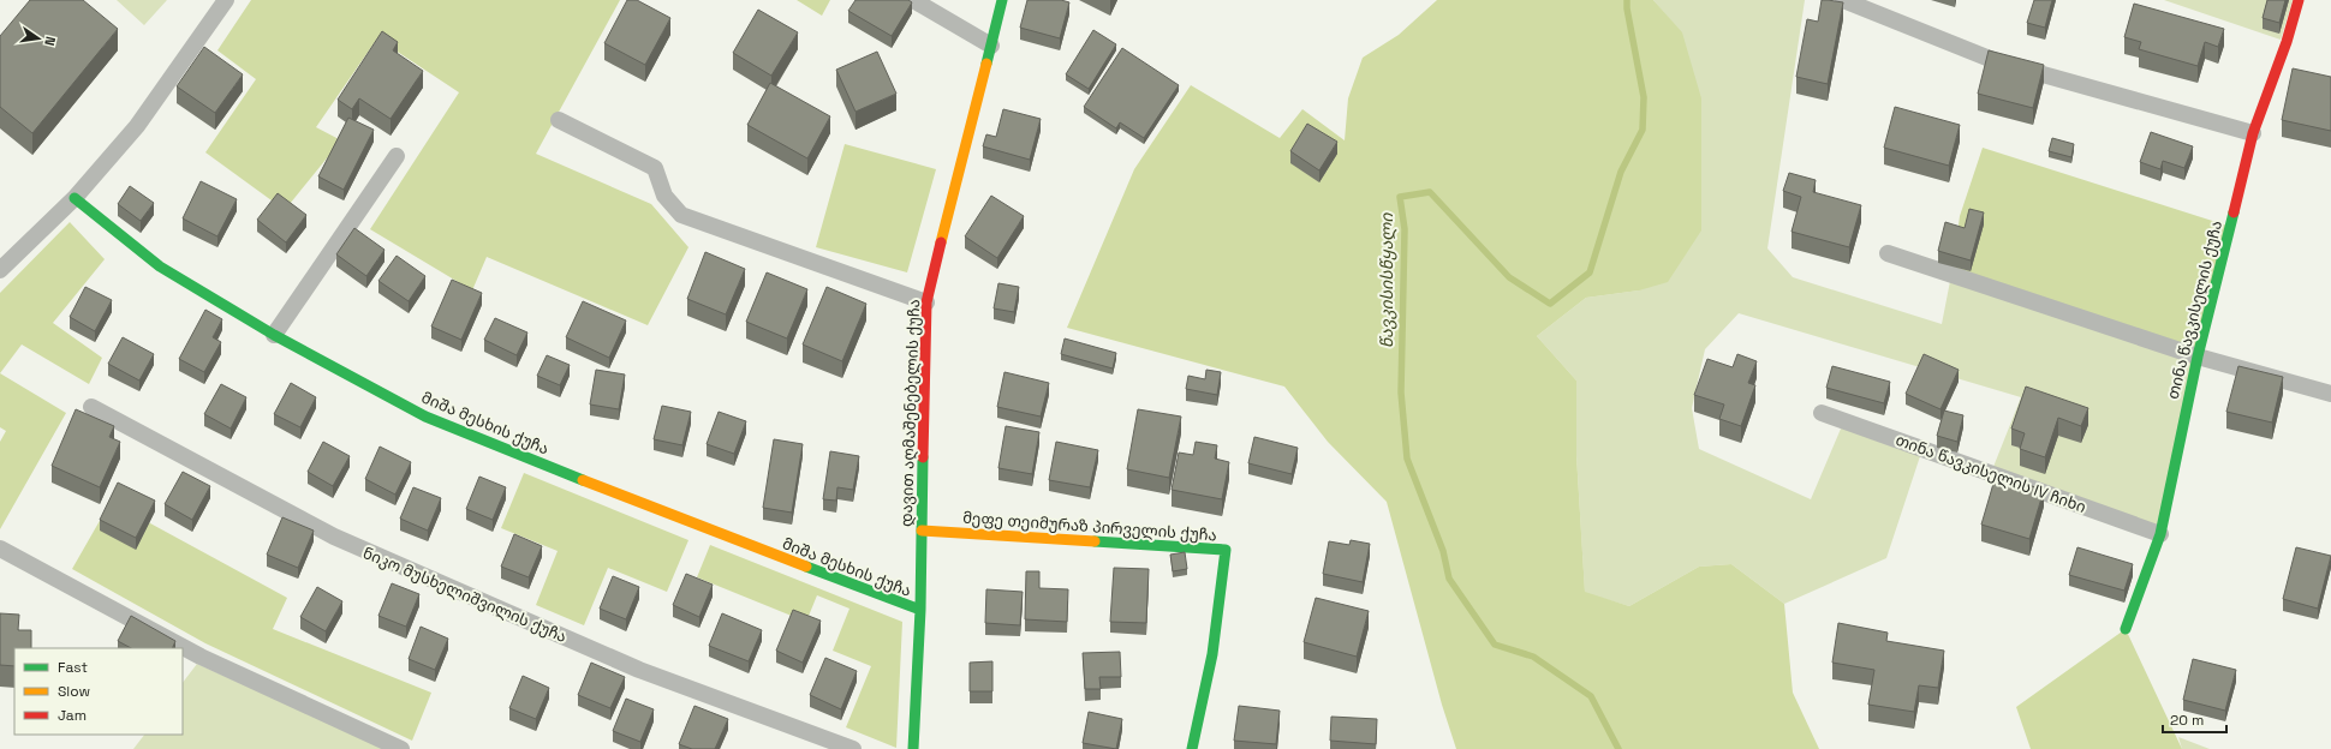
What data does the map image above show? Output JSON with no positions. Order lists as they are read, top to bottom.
{
  "streets": {
    "street": [
      "თინა წავკისელის ქუჩა",
      "დავით აღმაშენებელის ქუჩა",
      "მიშა მესხის ქუჩა",
      "თინა წავკისელის IV ჩიხი",
      "მეფე თეიმურაზ პირველის ქუჩა",
      "ნიკო მუსხელიშვილის ქუჩა"
    ]
  },
  "crossings": [
    ["თინა წავკისელის ქუჩა", "თინა წავკისელის IV ჩიხი"],
    ["დავით აღმაშენებელის ქუჩა", "მიშა მესხის ქუჩა"],
    ["დავით აღმაშენებელის ქუჩა", "მეფე თეიმურაზ პირველის ქუჩა"]
  ],
  "water": ["წავკისისწყალი"],
  "legend": ["Fast", "Slow", "Jam"],
  "scale_bar": "20 m",
  "north": "right"
}
